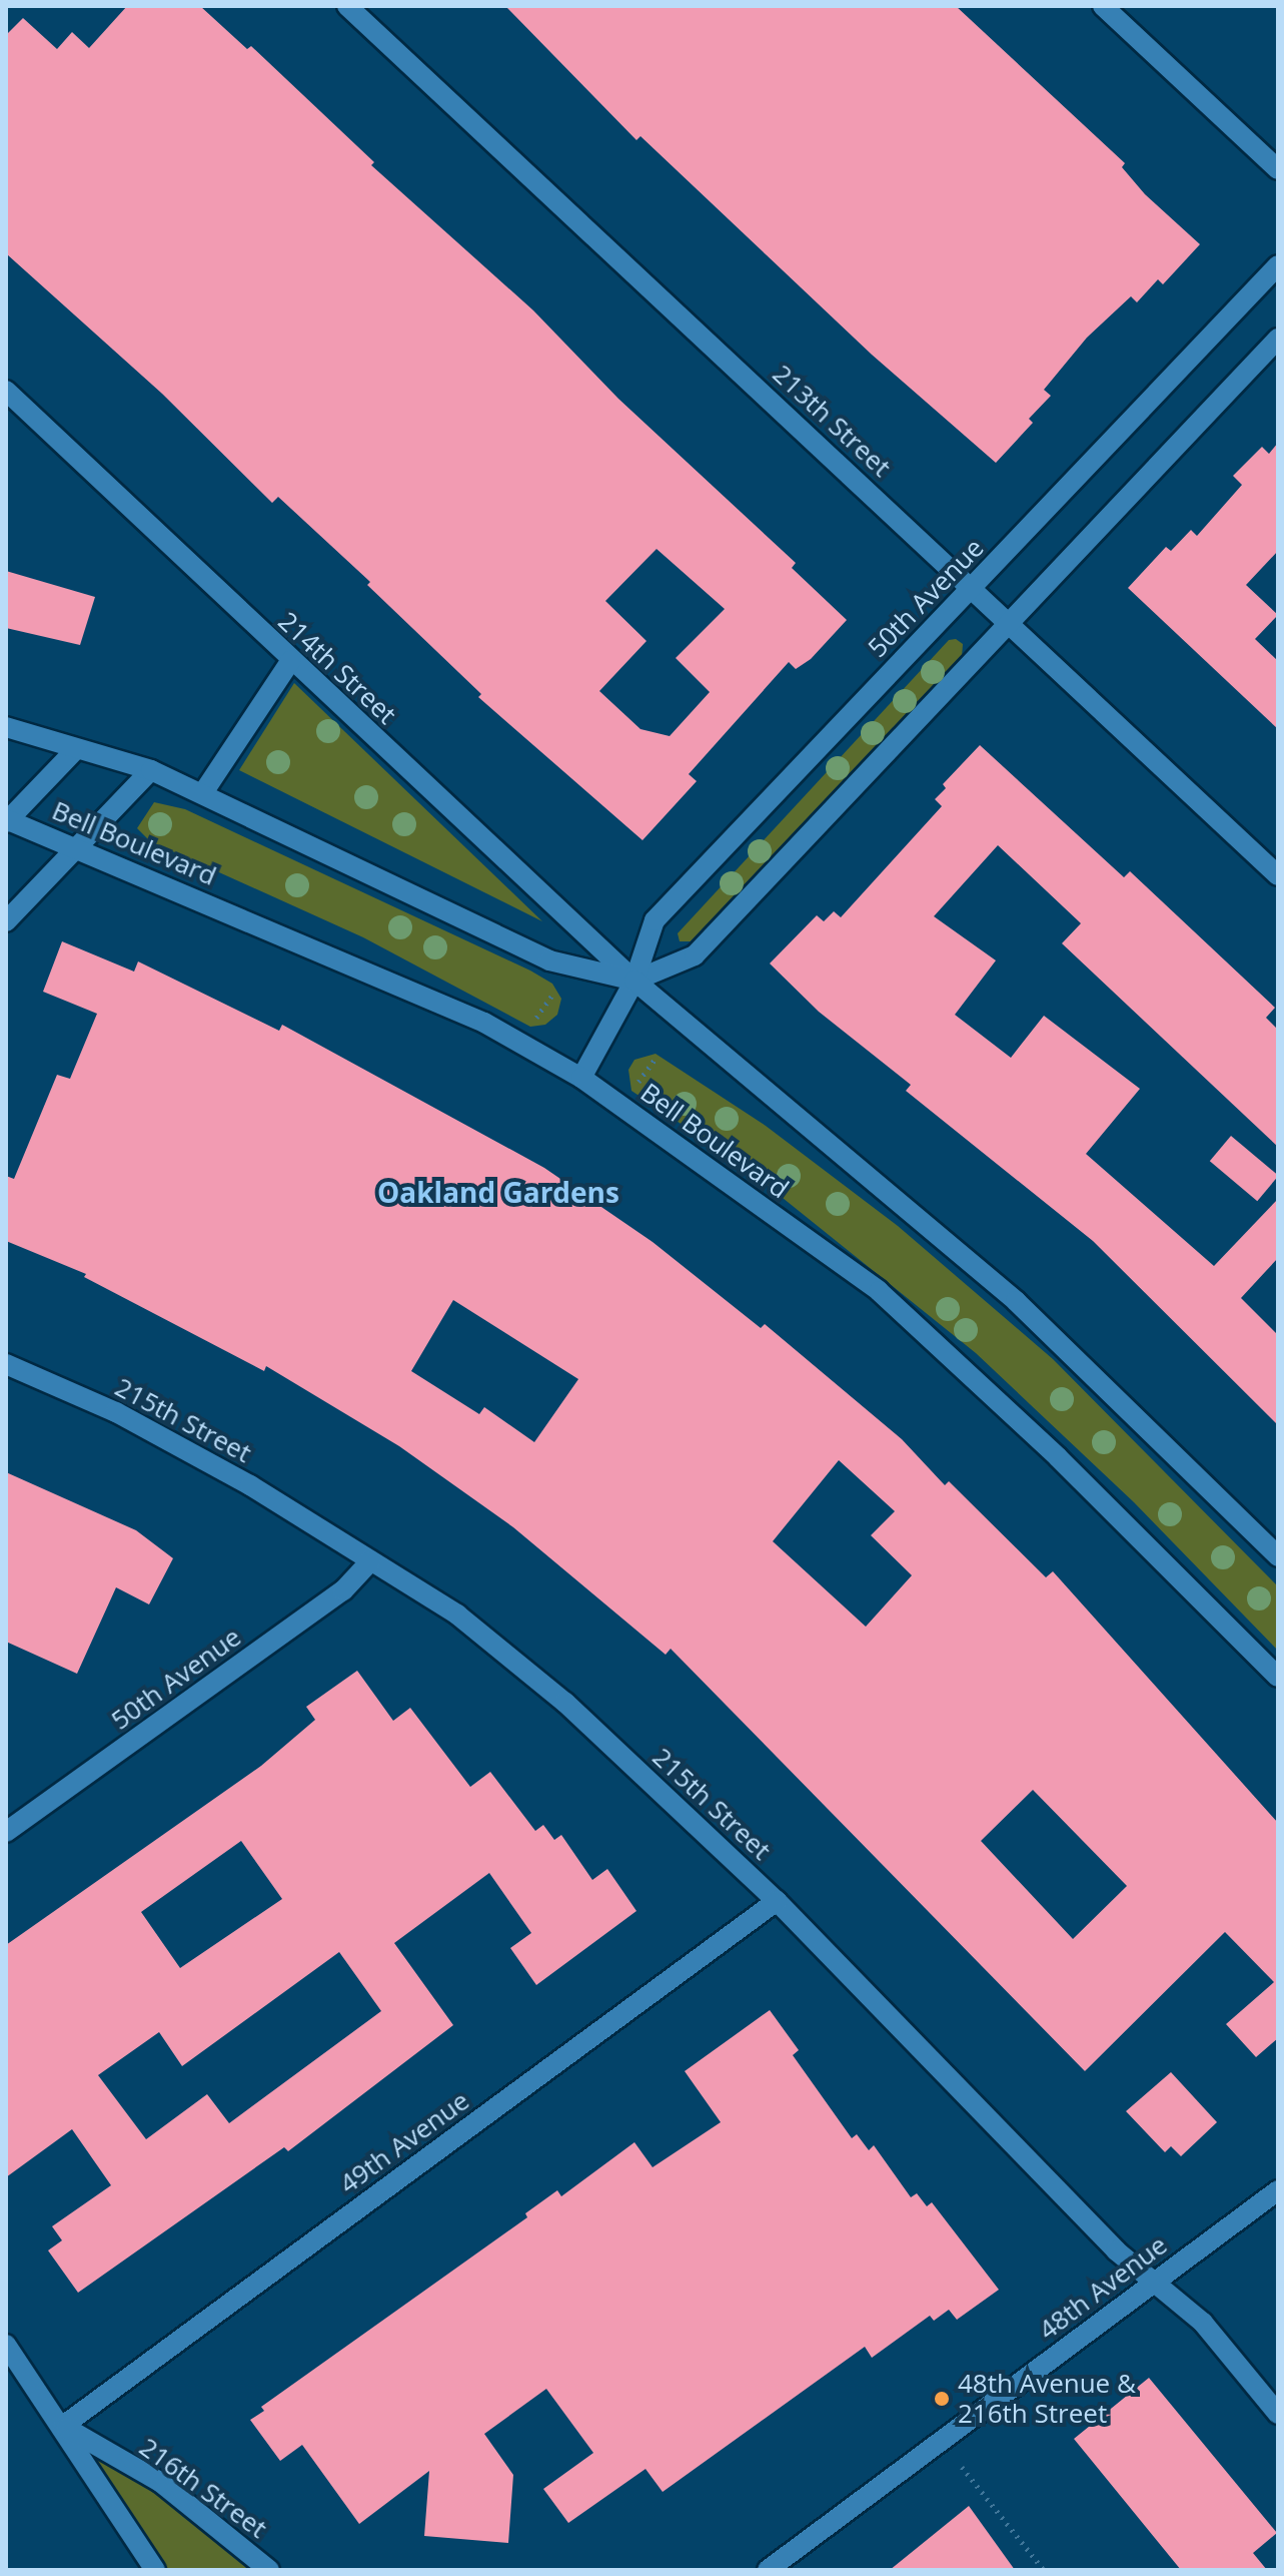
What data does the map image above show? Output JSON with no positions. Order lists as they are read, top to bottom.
{
  "streets": {
    "street": [
      "213th Street",
      "50th Avenue",
      "214th Street",
      "Bell Boulevard",
      "215th Street",
      "49th Avenue",
      "48th Avenue",
      "216th Street"
    ]
  },
  "crossings": [
    ["213th Street", "50th Avenue"],
    ["50th Avenue", "214th Street"],
    ["50th Avenue", "Bell Boulevard"],
    ["50th Avenue", "215th Street"],
    ["215th Street", "49th Avenue"],
    ["215th Street", "48th Avenue"],
    ["49th Avenue", "216th Street"]
  ],
  "districts": ["Oakland Gardens"],
  "places": ["48th Avenue & 216th Street"]
}
